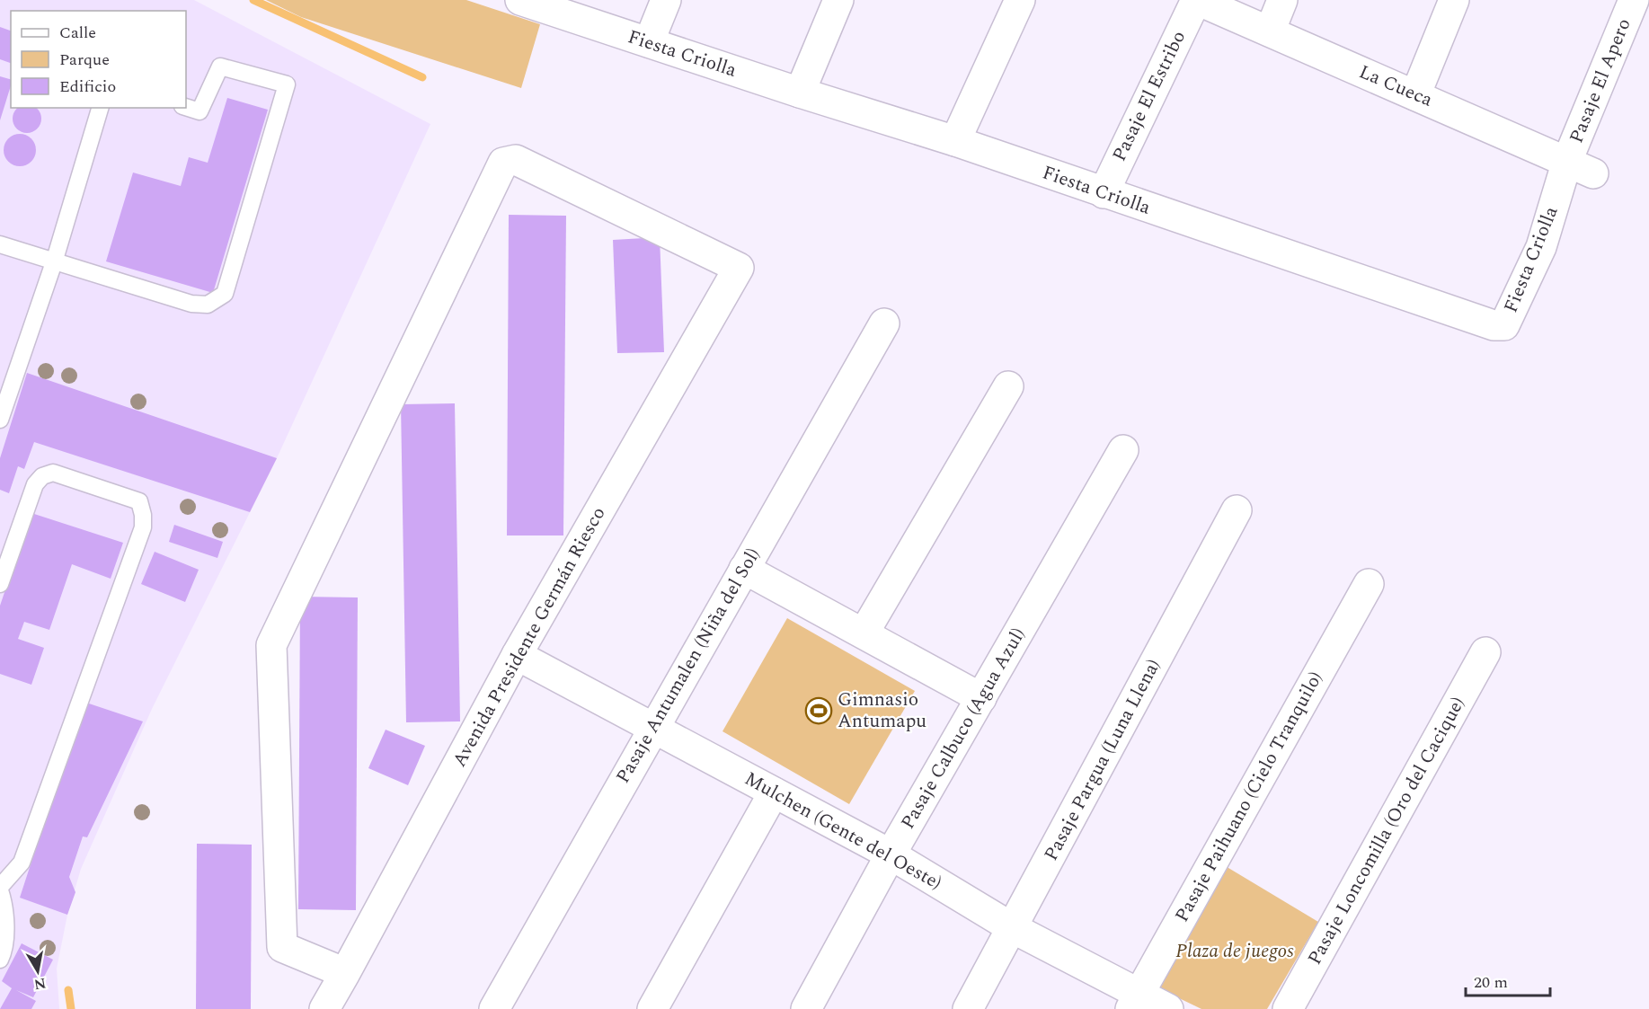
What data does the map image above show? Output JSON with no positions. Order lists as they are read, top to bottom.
{
  "streets": {
    "street": [
      "Fiesta Criolla",
      "Pasaje El Apero",
      "La Cueca",
      "Pasaje El Estribo",
      "Avenida Presidente Germán Riesco",
      "Pasaje Antumalen (Niña del Sol)",
      "Pasaje Calbuco (Agua Azul)",
      "Pasaje Pargua (Luna Llena)",
      "Pasaje Paihuano (Cielo Tranquilo)",
      "Mulchen (Gente del Oeste)",
      "Pasaje Loncomilla (Oro del Cacique)"
    ]
  },
  "crossings": [
    ["Fiesta Criolla", "Pasaje El Apero"],
    ["Fiesta Criolla", "La Cueca"],
    ["Fiesta Criolla", "Pasaje El Estribo"],
    ["Pasaje El Apero", "La Cueca"],
    ["La Cueca", "Pasaje El Estribo"],
    ["Avenida Presidente Germán Riesco", "Mulchen (Gente del Oeste)"],
    ["Pasaje Antumalen (Niña del Sol)", "Mulchen (Gente del Oeste)"],
    ["Pasaje Calbuco (Agua Azul)", "Mulchen (Gente del Oeste)"],
    ["Pasaje Pargua (Luna Llena)", "Mulchen (Gente del Oeste)"],
    ["Pasaje Paihuano (Cielo Tranquilo)", "Mulchen (Gente del Oeste)"]
  ],
  "parks": ["Plaza de juegos"],
  "places": {
    "sports": ["Gimnasio Antumapu"]
  },
  "legend": ["Calle", "Parque", "Edificio"],
  "scale_bar": "20 m",
  "north": "bottom"
}
